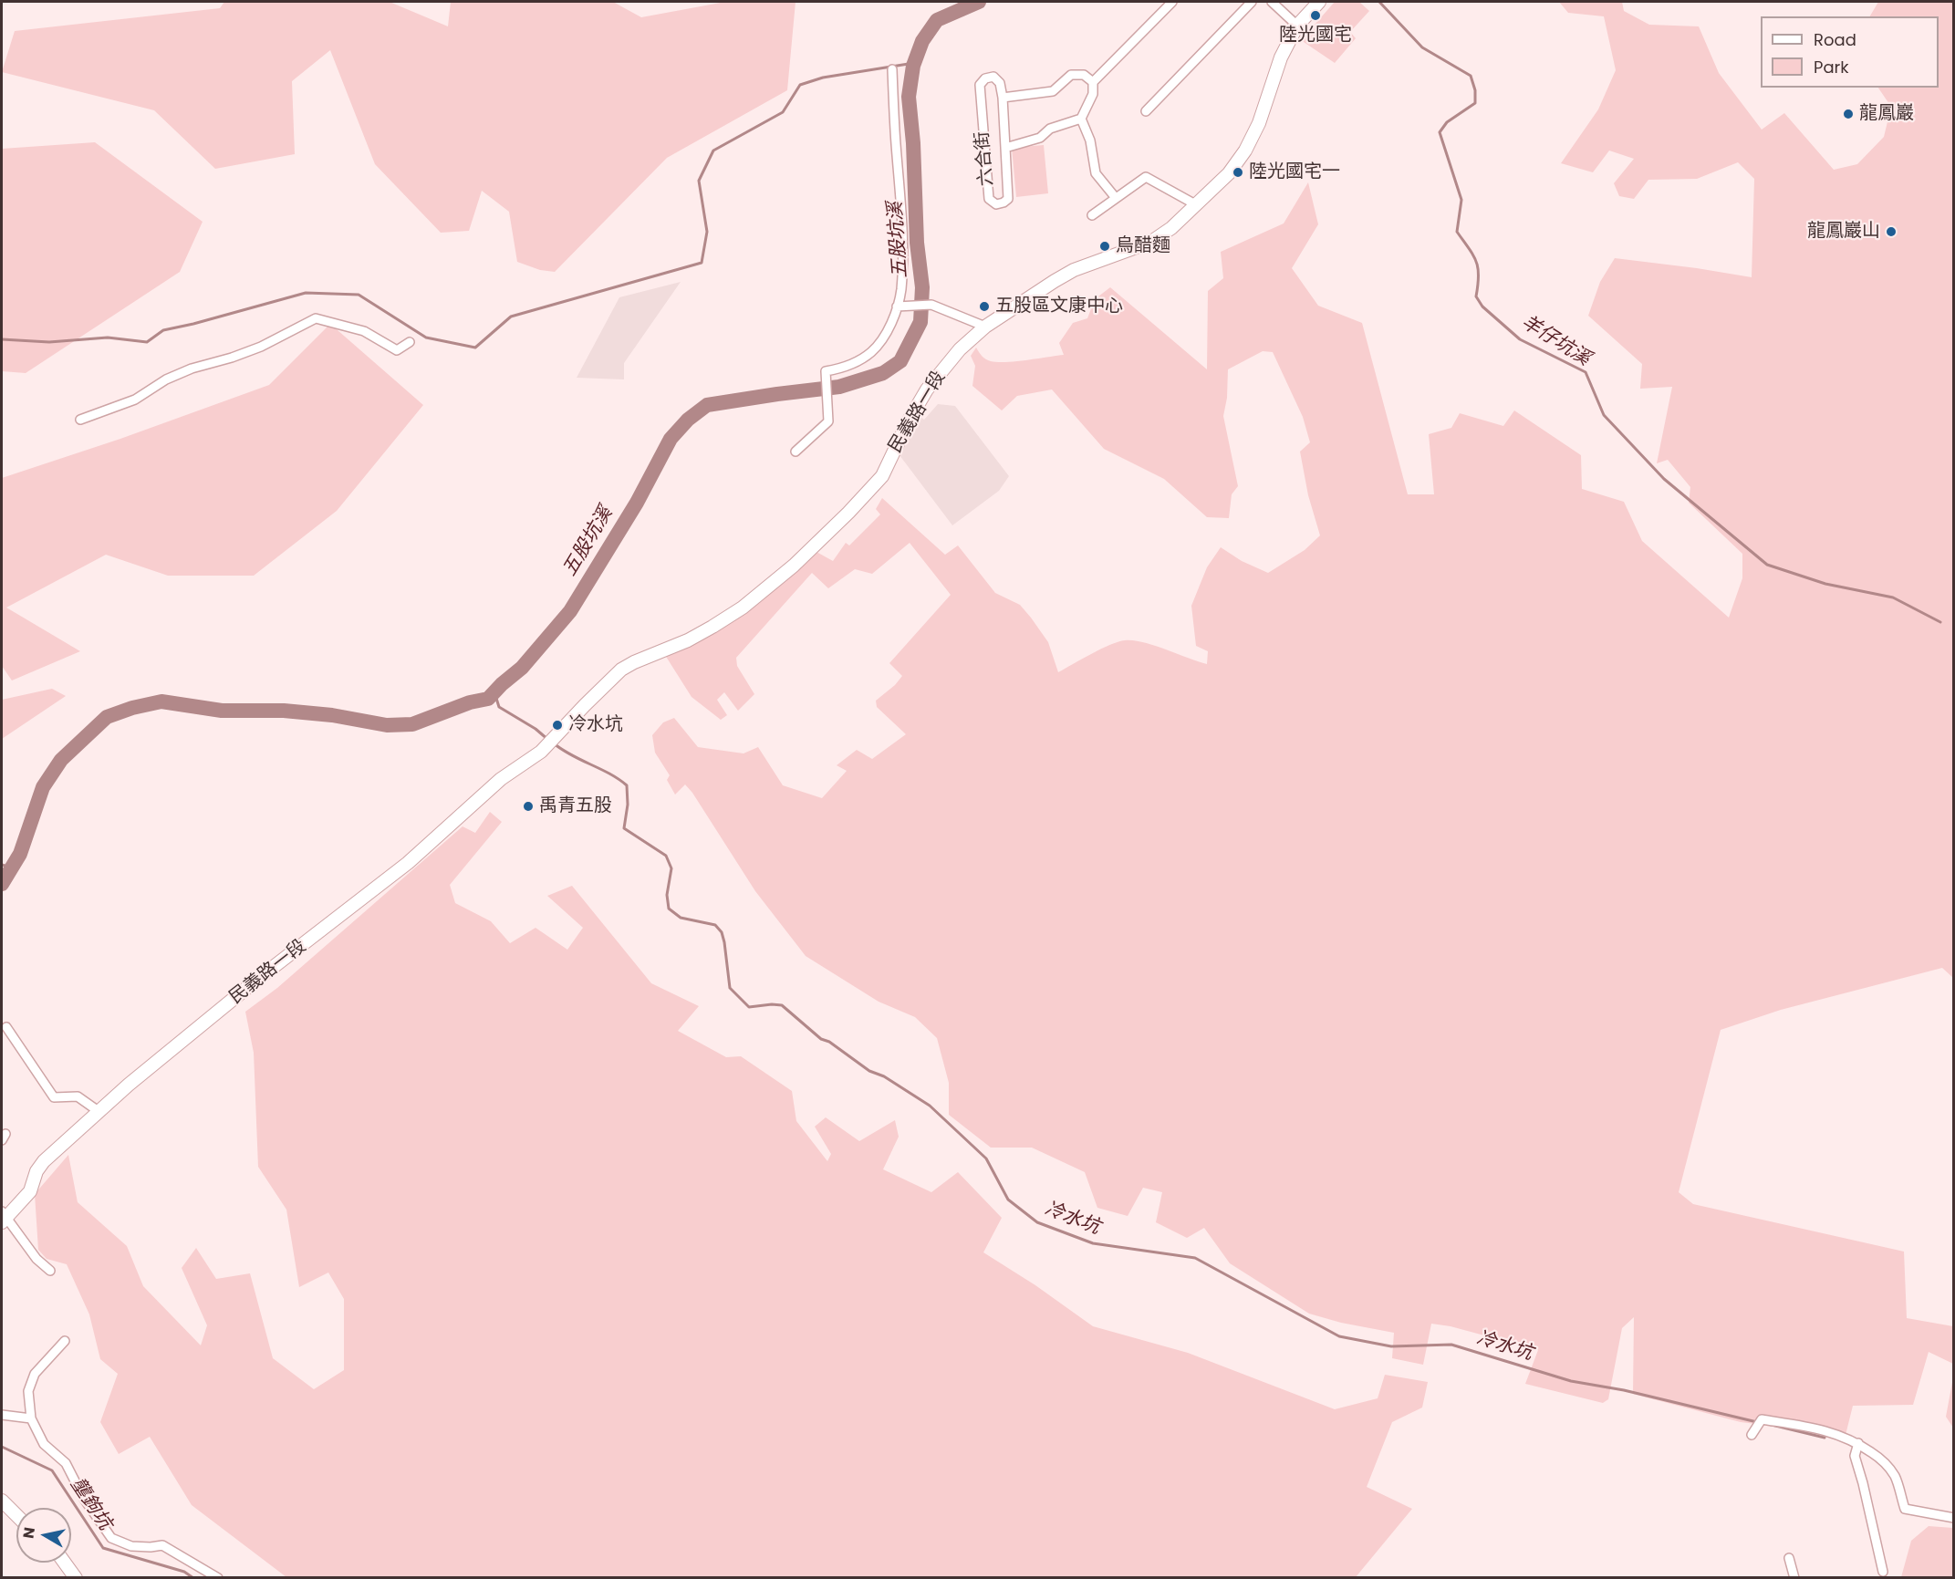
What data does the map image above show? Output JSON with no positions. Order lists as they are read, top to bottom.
{
  "streets": {
    "main road": ["民義路一段"],
    "street": ["六合街"]
  },
  "water": [
    "五股坑溪",
    "羊仔坑溪",
    "冷水坑",
    "壟鉤坑"
  ],
  "places": [
    "陸光國宅",
    "龍鳳巖",
    "陸光國宅一",
    "龍鳳巖山",
    "烏醋麵",
    "五股區文康中心",
    "冷水坑",
    "禹青五股"
  ],
  "legend": ["Road", "Park"],
  "north": "left"
}
